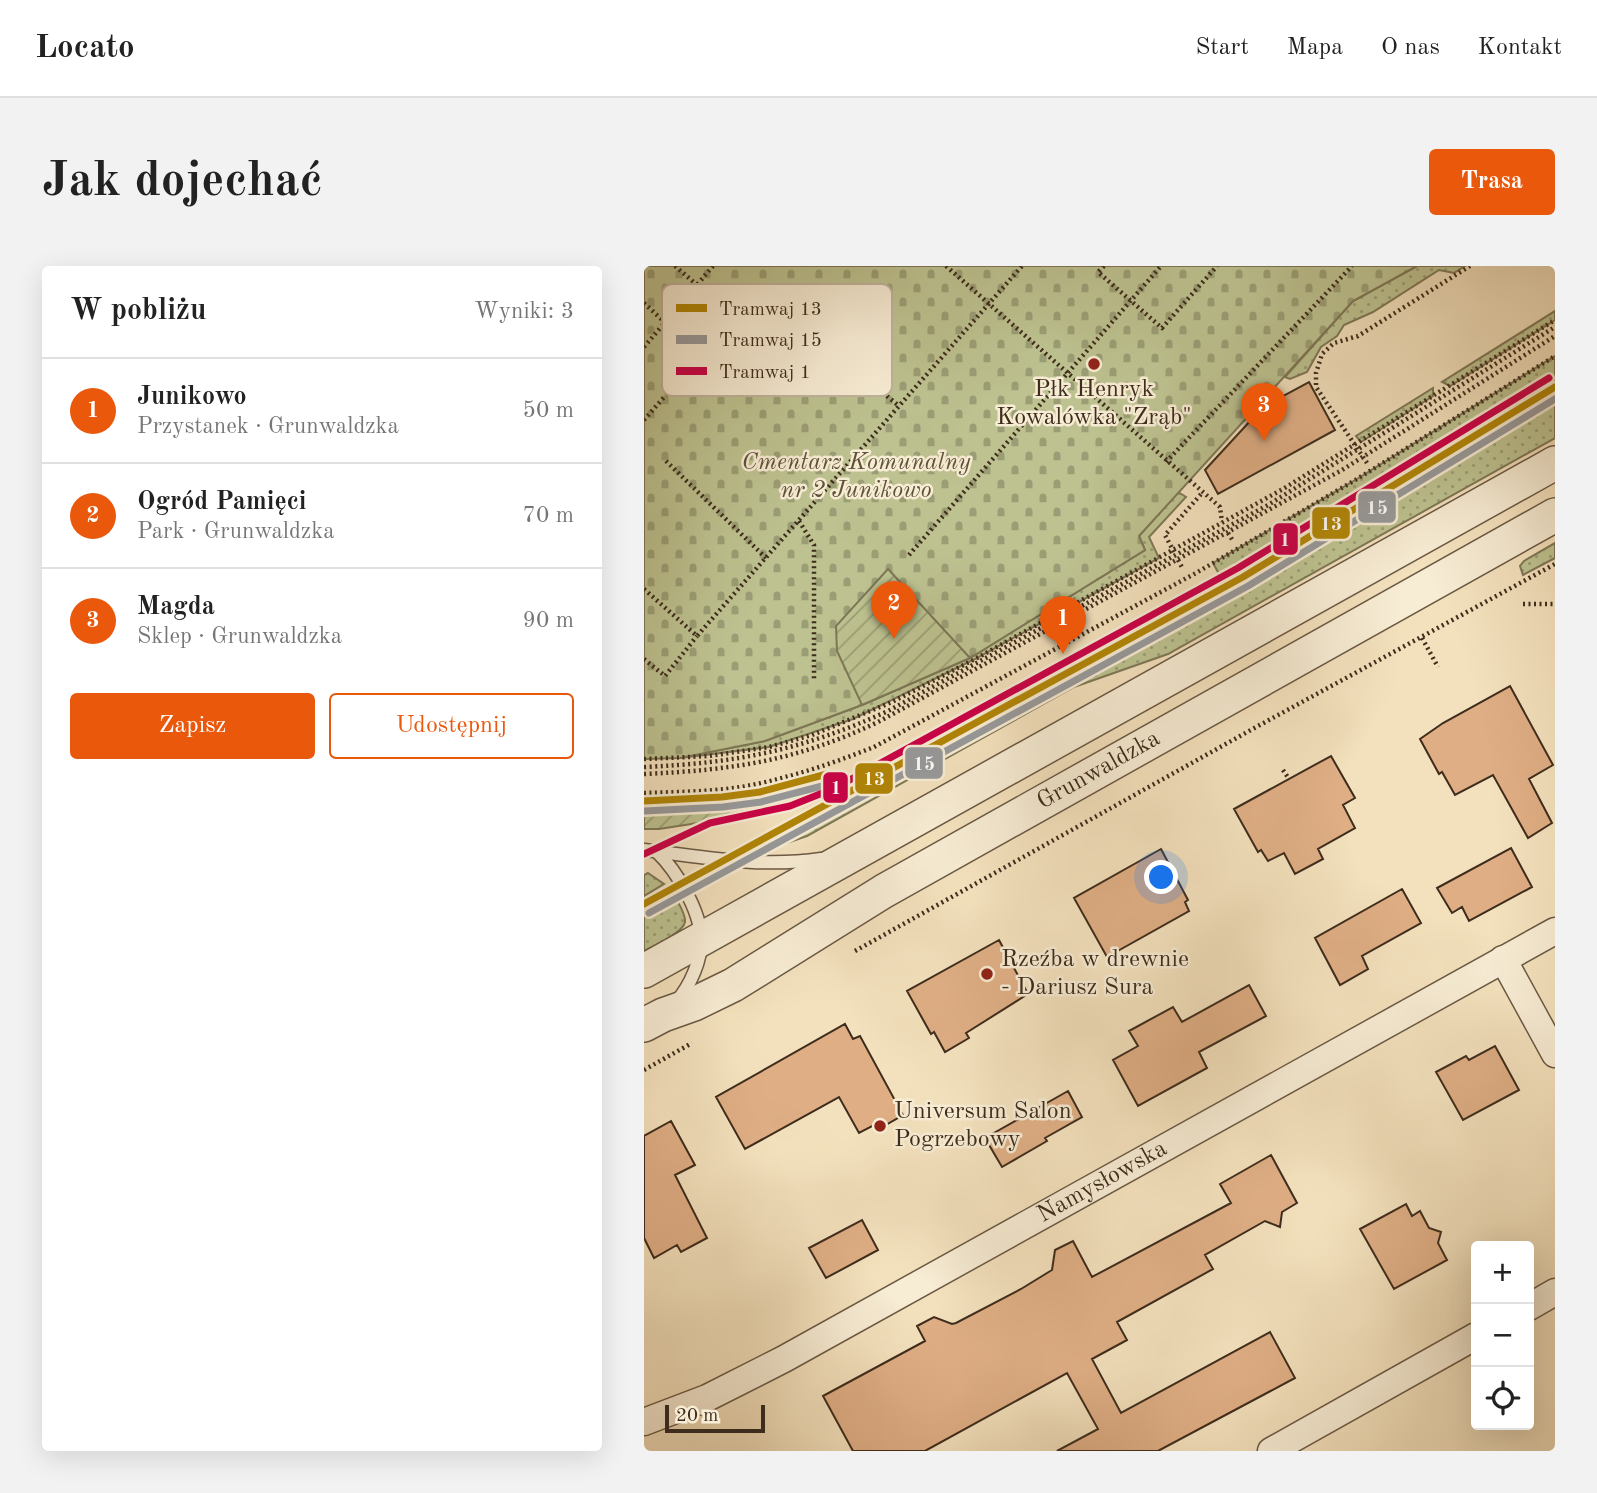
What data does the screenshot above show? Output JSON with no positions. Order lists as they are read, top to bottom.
{
  "streets": {
    "street": ["Grunwaldzka", "Namysłowska"]
  },
  "parks": ["Cmentarz Komunalny nr 2 Junikowo"],
  "places": ["Płk Henryk Kowalówka \"Zrąb\"", "Rzeźba w drewnie - Dariusz Sura", "Universum Salon Pogrzebowy"],
  "lines": ["tram line 1", "tram line 13", "tram line 15"],
  "legend": ["Tramwaj 13", "Tramwaj 15", "Tramwaj 1"],
  "scale_bar": "20 m",
  "page": {
    "header": "Locato",
    "nav": [
      "Start",
      "Mapa",
      "O nas",
      "Kontakt"
    ],
    "buttons": [
      "Trasa",
      ["Zapisz", "Udostępnij"]
    ],
    "title": "Jak dojechać",
    "heading": ["W pobliżu", "Wyniki: 3"],
    "list": [
      {
        "mark": "1",
        "name": "Junikowo",
        "note": "Przystanek · Grunwaldzka",
        "value": "50 m"
      },
      {
        "mark": "2",
        "name": "Ogród Pamięci",
        "note": "Park · Grunwaldzka",
        "value": "70 m"
      },
      {
        "mark": "3",
        "name": "Magda",
        "note": "Sklep · Grunwaldzka",
        "value": "90 m"
      }
    ],
    "pins": ["3", "2", "1"],
    "map_buttons": ["+", "−"],
    "scale": "20 m"
  }
}
